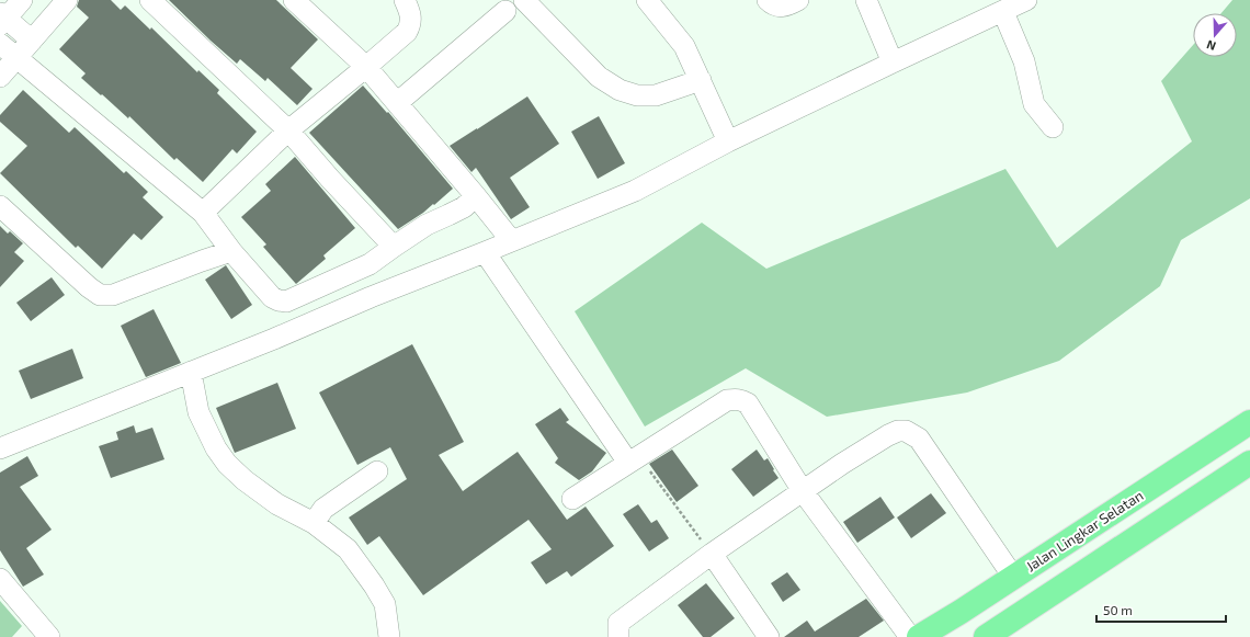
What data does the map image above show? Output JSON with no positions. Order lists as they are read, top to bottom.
{
  "streets": {
    "highway": ["Jalan Lingkar Selatan"]
  },
  "scale_bar": "50 m",
  "north": "bottom"
}
